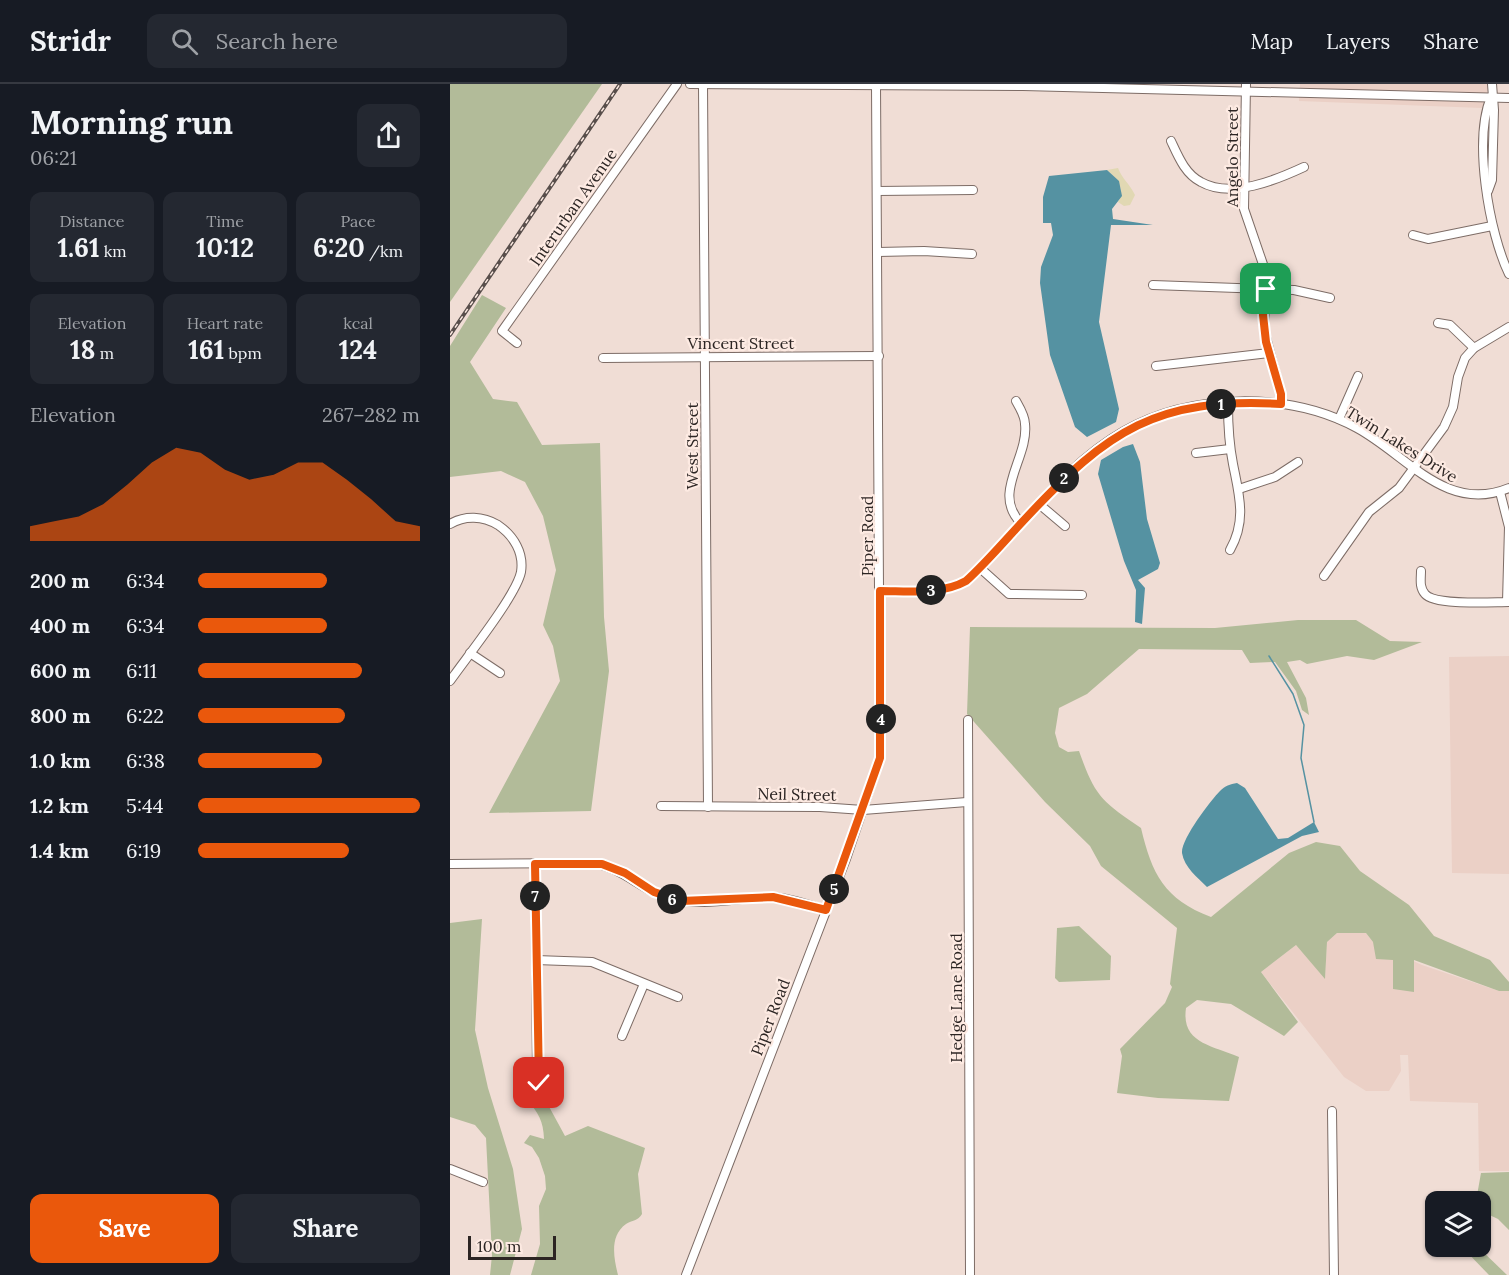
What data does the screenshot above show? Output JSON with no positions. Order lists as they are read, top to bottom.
{
  "streets": {
    "street": [
      "Angelo Street",
      "Interurban Avenue",
      "Vincent Street",
      "Twin Lakes Drive",
      "West Street",
      "Piper Road",
      "Neil Street",
      "Hedge Lane Road"
    ]
  },
  "crossings": [
    ["Angelo Street", "Twin Lakes Drive"],
    ["Vincent Street", "West Street"],
    ["Vincent Street", "Piper Road"],
    ["Twin Lakes Drive", "Piper Road"],
    ["West Street", "Neil Street"],
    ["Piper Road", "Neil Street"],
    ["Neil Street", "Hedge Lane Road"]
  ],
  "scale_bar": "100 m",
  "page": {
    "header": "Stridr",
    "search": "Search here",
    "nav": ["Map", "Layers", "Share"],
    "heading": ["Morning run", "06:21"],
    "stats": [
      ["Distance", "1.61 km"],
      ["Time", "10:12"],
      ["Pace", "6:20 /km"],
      ["Elevation", "18 m"],
      ["Heart rate", "161 bpm"],
      ["kcal", "124"]
    ],
    "pins": [
      "1",
      "2",
      "3",
      "4",
      "5",
      "7",
      "6"
    ],
    "chart": ["Elevation", "267–282 m"],
    "list": [
      {
        "name": "200 m",
        "note": "6:34"
      },
      {
        "name": "400 m",
        "note": "6:34"
      },
      {
        "name": "600 m",
        "note": "6:11"
      },
      {
        "name": "800 m",
        "note": "6:22"
      },
      {
        "name": "1.0 km",
        "note": "6:38"
      },
      {
        "name": "1.2 km",
        "note": "5:44"
      },
      {
        "name": "1.4 km",
        "note": "6:19"
      }
    ],
    "buttons": ["Save", "Share"],
    "scale": "100 m"
  }
}
